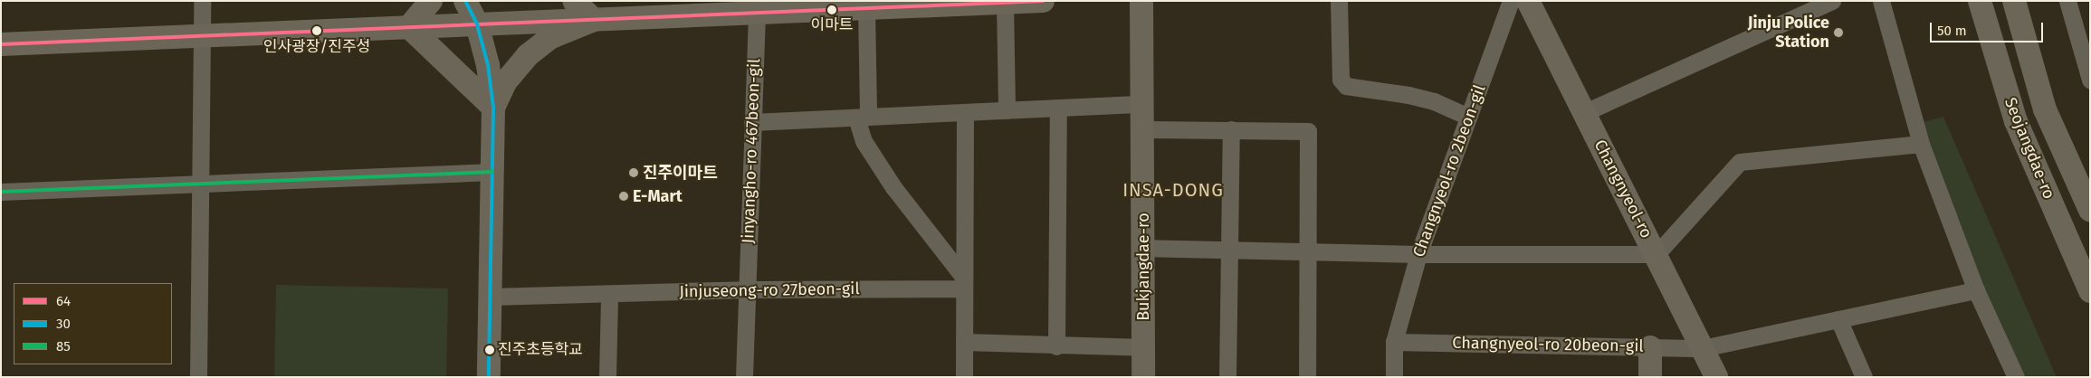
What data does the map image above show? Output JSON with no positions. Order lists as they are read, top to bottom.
{
  "streets": {
    "street": [
      "Seojangdae-ro",
      "Jinyangho-ro 467beon-gil",
      "Changnyeol-ro 2beon-gil",
      "Changnyeol-ro",
      "Bukjangdae-ro",
      "Jinjuseong-ro 27beon-gil",
      "Changnyeol-ro 20beon-gil"
    ]
  },
  "crossings": [
    ["Jinyangho-ro 467beon-gil", "Jinjuseong-ro 27beon-gil"],
    ["Changnyeol-ro 2beon-gil", "Changnyeol-ro 20beon-gil"],
    ["Changnyeol-ro", "Changnyeol-ro 20beon-gil"]
  ],
  "districts": ["INSA-DONG"],
  "places": [
    "이마트",
    "인사광장/진주성",
    "Jinju Police Station",
    "진주이마트",
    "E-Mart",
    "진주초등학교"
  ],
  "lines": ["transit line 64", "transit line 30", "transit line 85"],
  "legend": ["64", "30", "85"],
  "scale_bar": "50 m"
}
